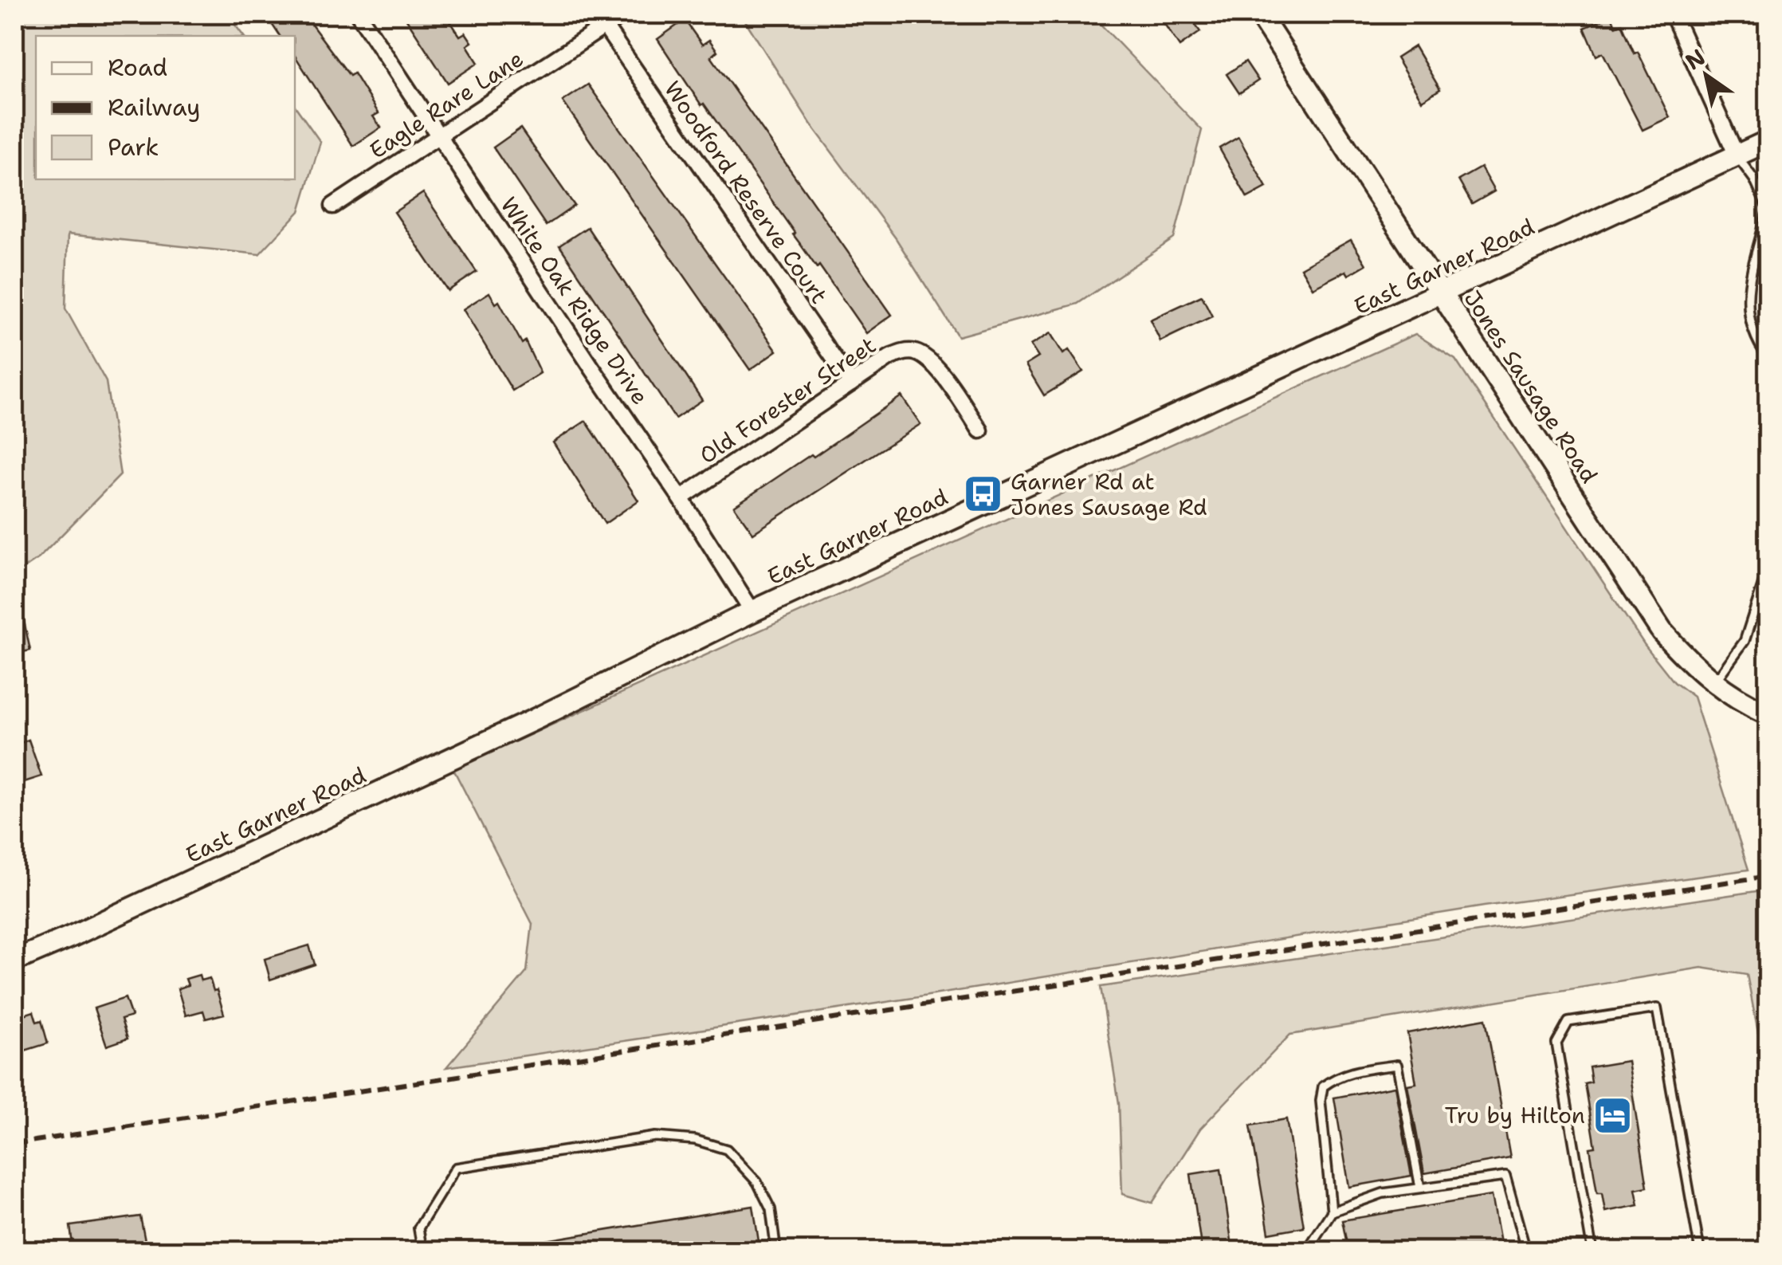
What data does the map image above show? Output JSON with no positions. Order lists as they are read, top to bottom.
{
  "streets": {
    "main road": ["East Garner Road", "Jones Sausage Road"],
    "street": [
      "Eagle Rare Lane",
      "Woodford Reserve Court",
      "White Oak Ridge Drive",
      "Old Forester Street"
    ]
  },
  "crossings": [
    ["Eagle Rare Lane", "Woodford Reserve Court"],
    ["Eagle Rare Lane", "White Oak Ridge Drive"],
    ["Woodford Reserve Court", "Old Forester Street"],
    ["East Garner Road", "White Oak Ridge Drive"],
    ["East Garner Road", "Jones Sausage Road"],
    ["White Oak Ridge Drive", "Old Forester Street"]
  ],
  "places": {
    "bus stop": ["Garner Rd at Jones Sausage Rd"],
    "hotel": ["Tru by Hilton"]
  },
  "legend": ["Road", "Railway", "Park"],
  "north": "top left"
}
